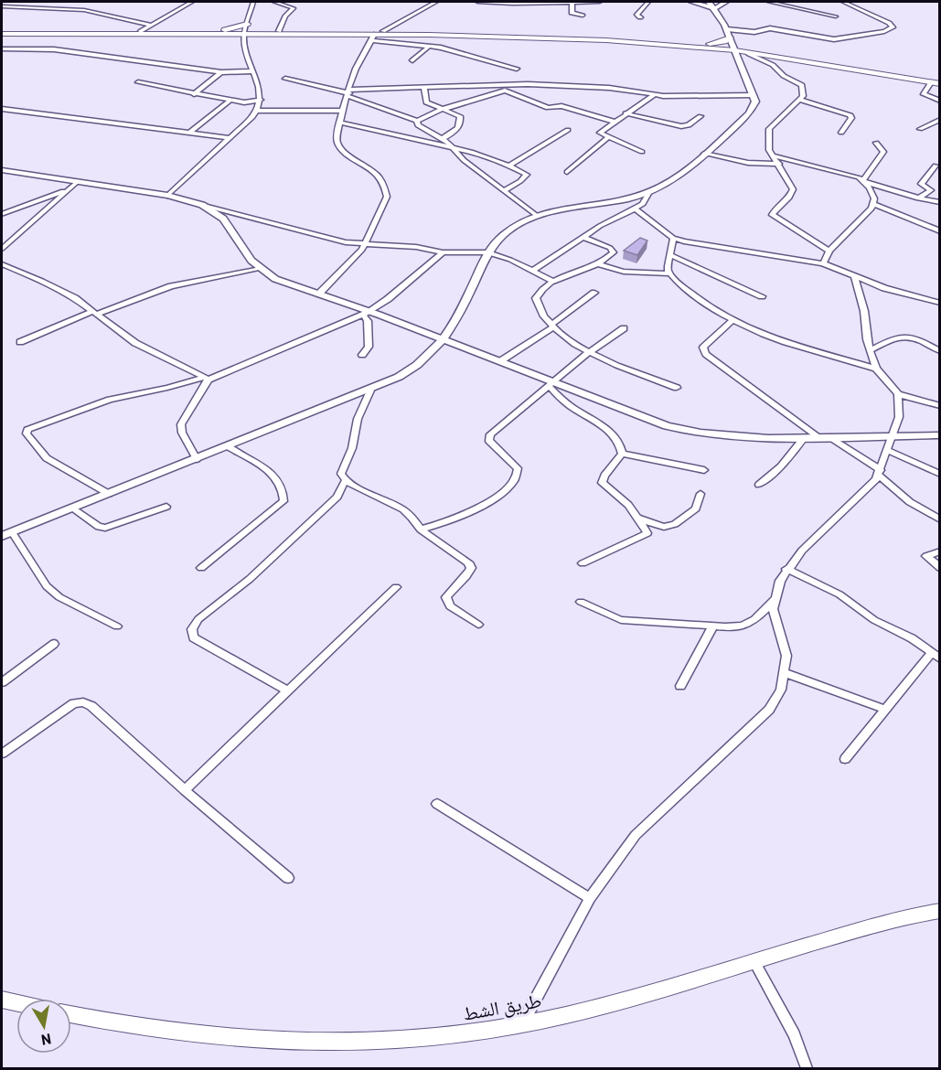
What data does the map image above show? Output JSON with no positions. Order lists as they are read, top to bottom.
{
  "streets": {
    "main road": ["طريق الشط"]
  },
  "north": "bottom"
}
